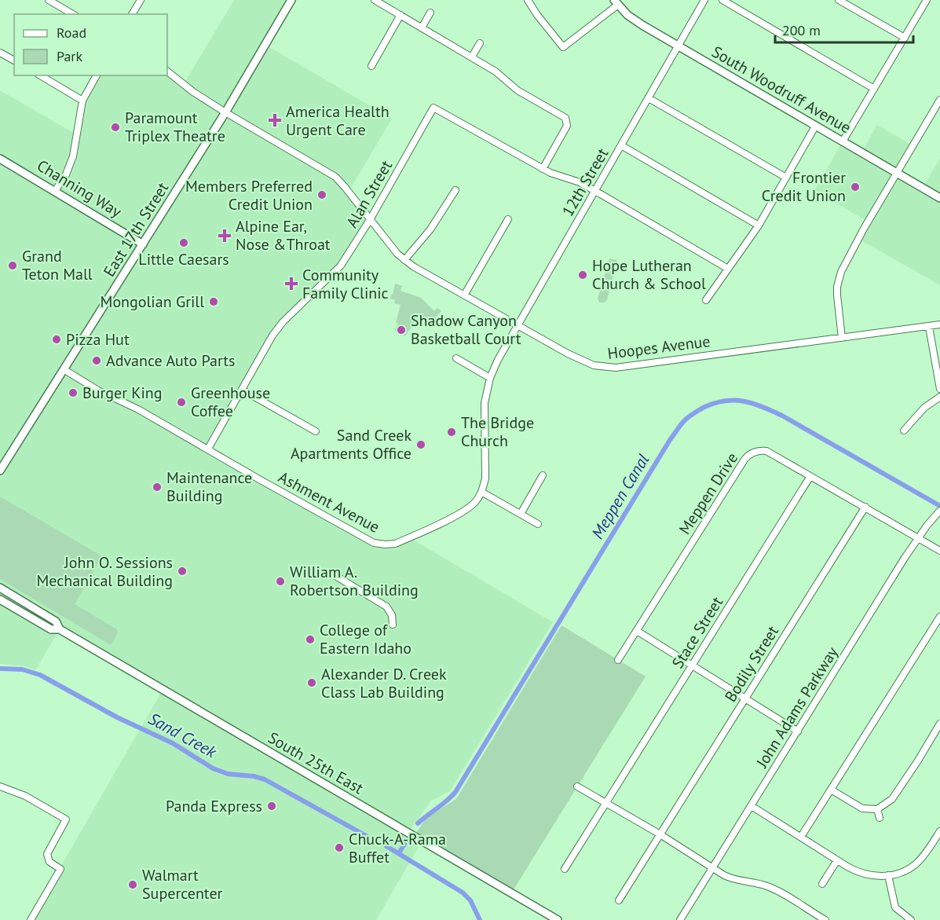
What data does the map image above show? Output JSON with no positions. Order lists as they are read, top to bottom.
{
  "streets": {
    "main road": [
      "South Woodruff Avenue",
      "Channing Way",
      "East 17th Street",
      "South 25th East"
    ],
    "street": [
      "12th Street",
      "Alan Street",
      "Hoopes Avenue",
      "Meppen Drive",
      "Ashment Avenue",
      "Stace Street",
      "Bodily Street",
      "John Adams Parkway"
    ]
  },
  "crossings": [
    ["South Woodruff Avenue", "12th Street"],
    ["12th Street", "Hoopes Avenue"],
    ["Channing Way", "East 17th Street"],
    ["Alan Street", "Hoopes Avenue"],
    ["Alan Street", "Ashment Avenue"],
    ["East 17th Street", "Hoopes Avenue"],
    ["East 17th Street", "Ashment Avenue"],
    ["Meppen Drive", "Stace Street"],
    ["Meppen Drive", "Bodily Street"],
    ["Meppen Drive", "John Adams Parkway"]
  ],
  "water": ["Meppen Canal", "Sand Creek"],
  "places": {
    "health": ["America Health Urgent Care", "Alpine Ear, Nose &Throat", "Community Family Clinic"],
    "other": [
      "Paramount Triplex Theatre",
      "Frontier Credit Union",
      "Members Preferred Credit Union",
      "Little Caesars",
      "Grand Teton Mall",
      "Hope Lutheran Church & School",
      "Mongolian Grill",
      "Shadow Canyon Basketball Court",
      "Pizza Hut",
      "Advance Auto Parts",
      "Burger King",
      "Greenhouse Coffee",
      "The Bridge Church",
      "Sand Creek Apartments Office",
      "Maintenance Building",
      "John O. Sessions Mechanical Building",
      "William A. Robertson Building",
      "College of Eastern Idaho",
      "Alexander D. Creek Class Lab Building",
      "Panda Express",
      "Chuck-A-Rama Buffet",
      "Walmart Supercenter"
    ]
  },
  "legend": ["Road", "Park"],
  "scale_bar": "200 m"
}
